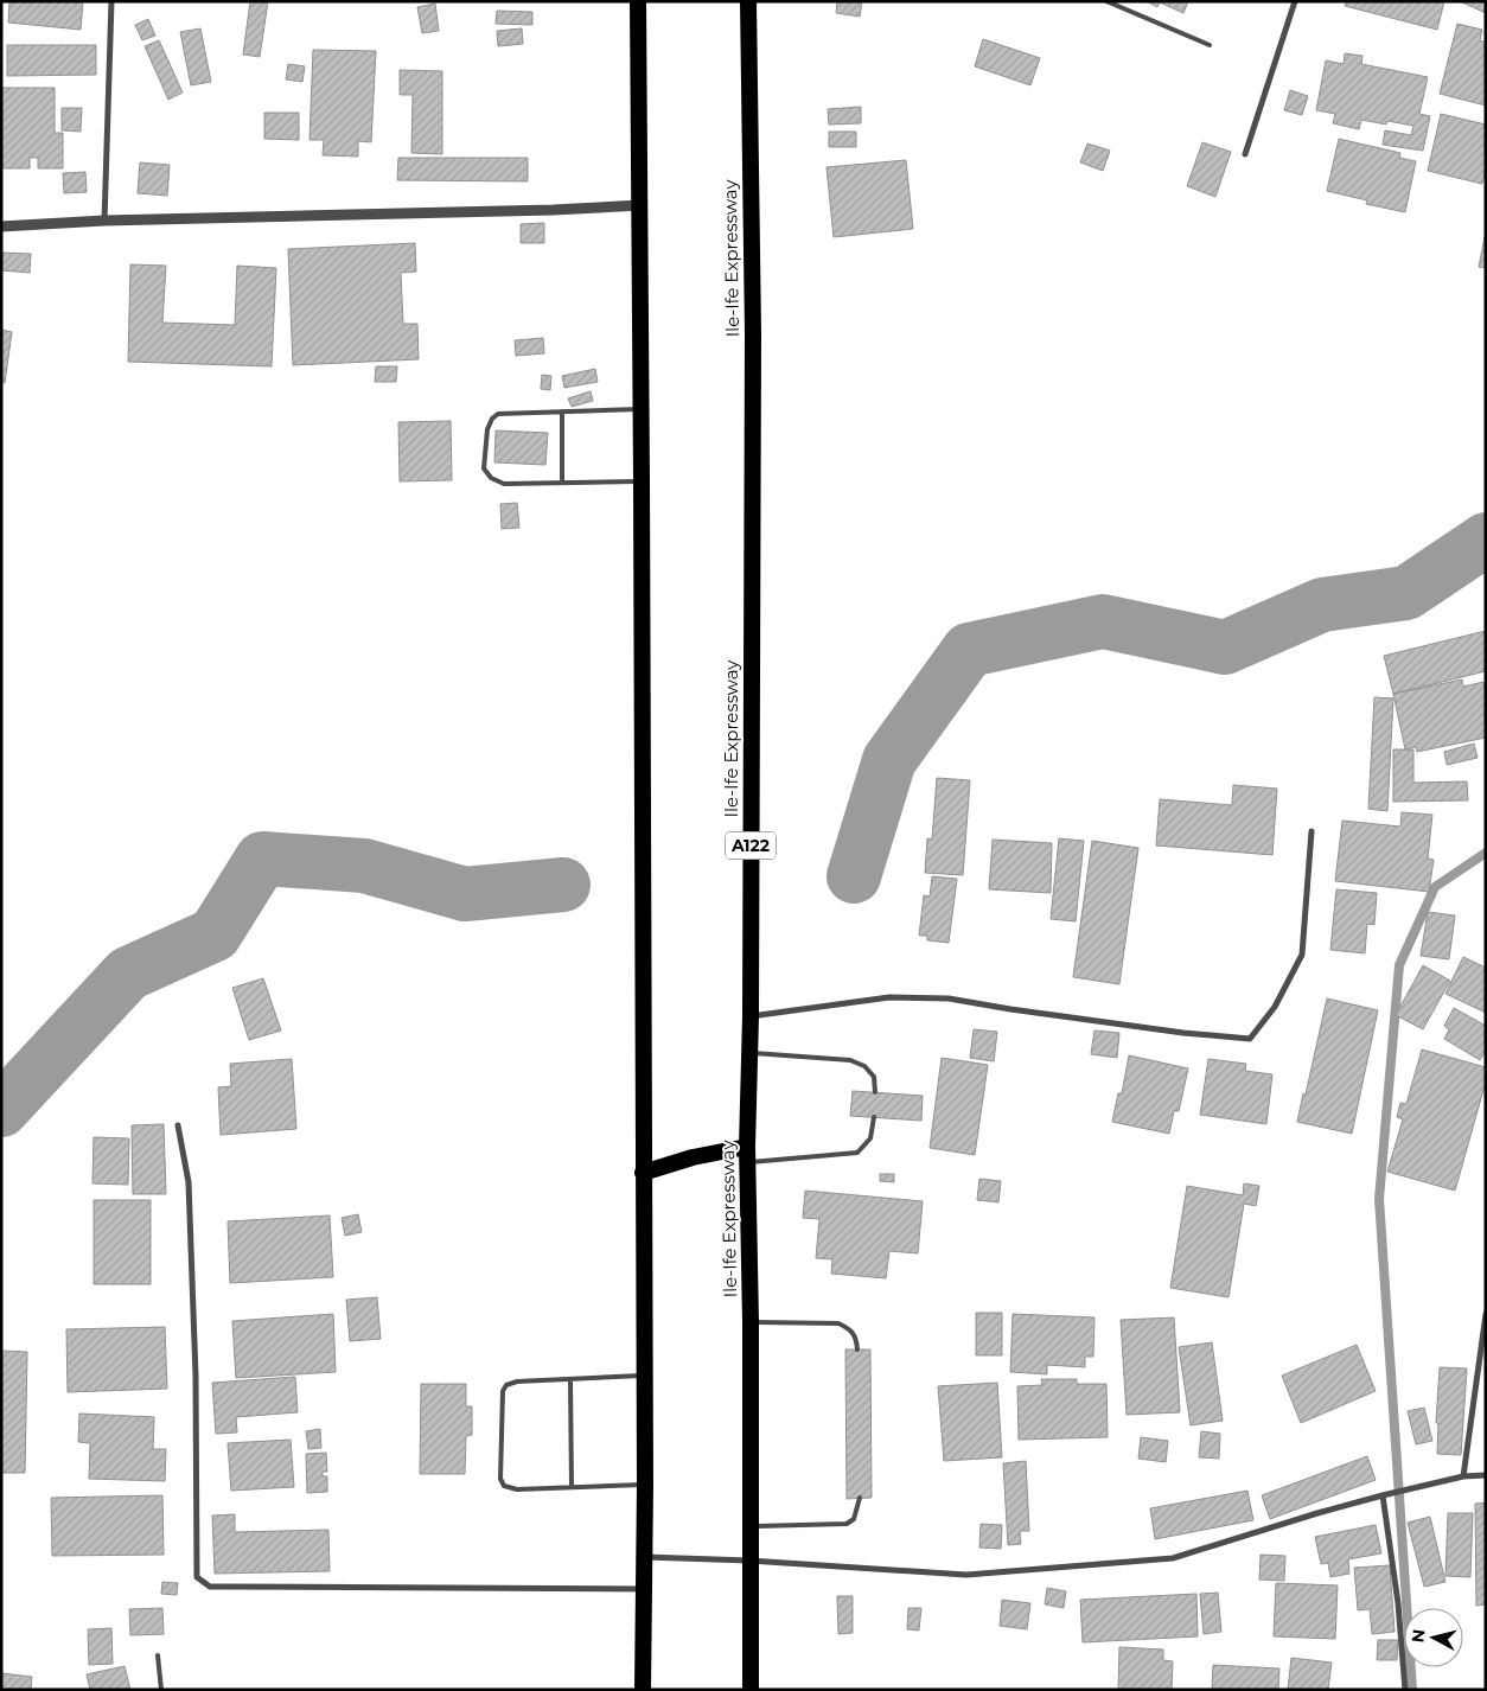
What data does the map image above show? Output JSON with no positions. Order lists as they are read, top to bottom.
{
  "streets": {
    "highway": ["Ile-Ife Expressway", "A122"]
  },
  "north": "left"
}
